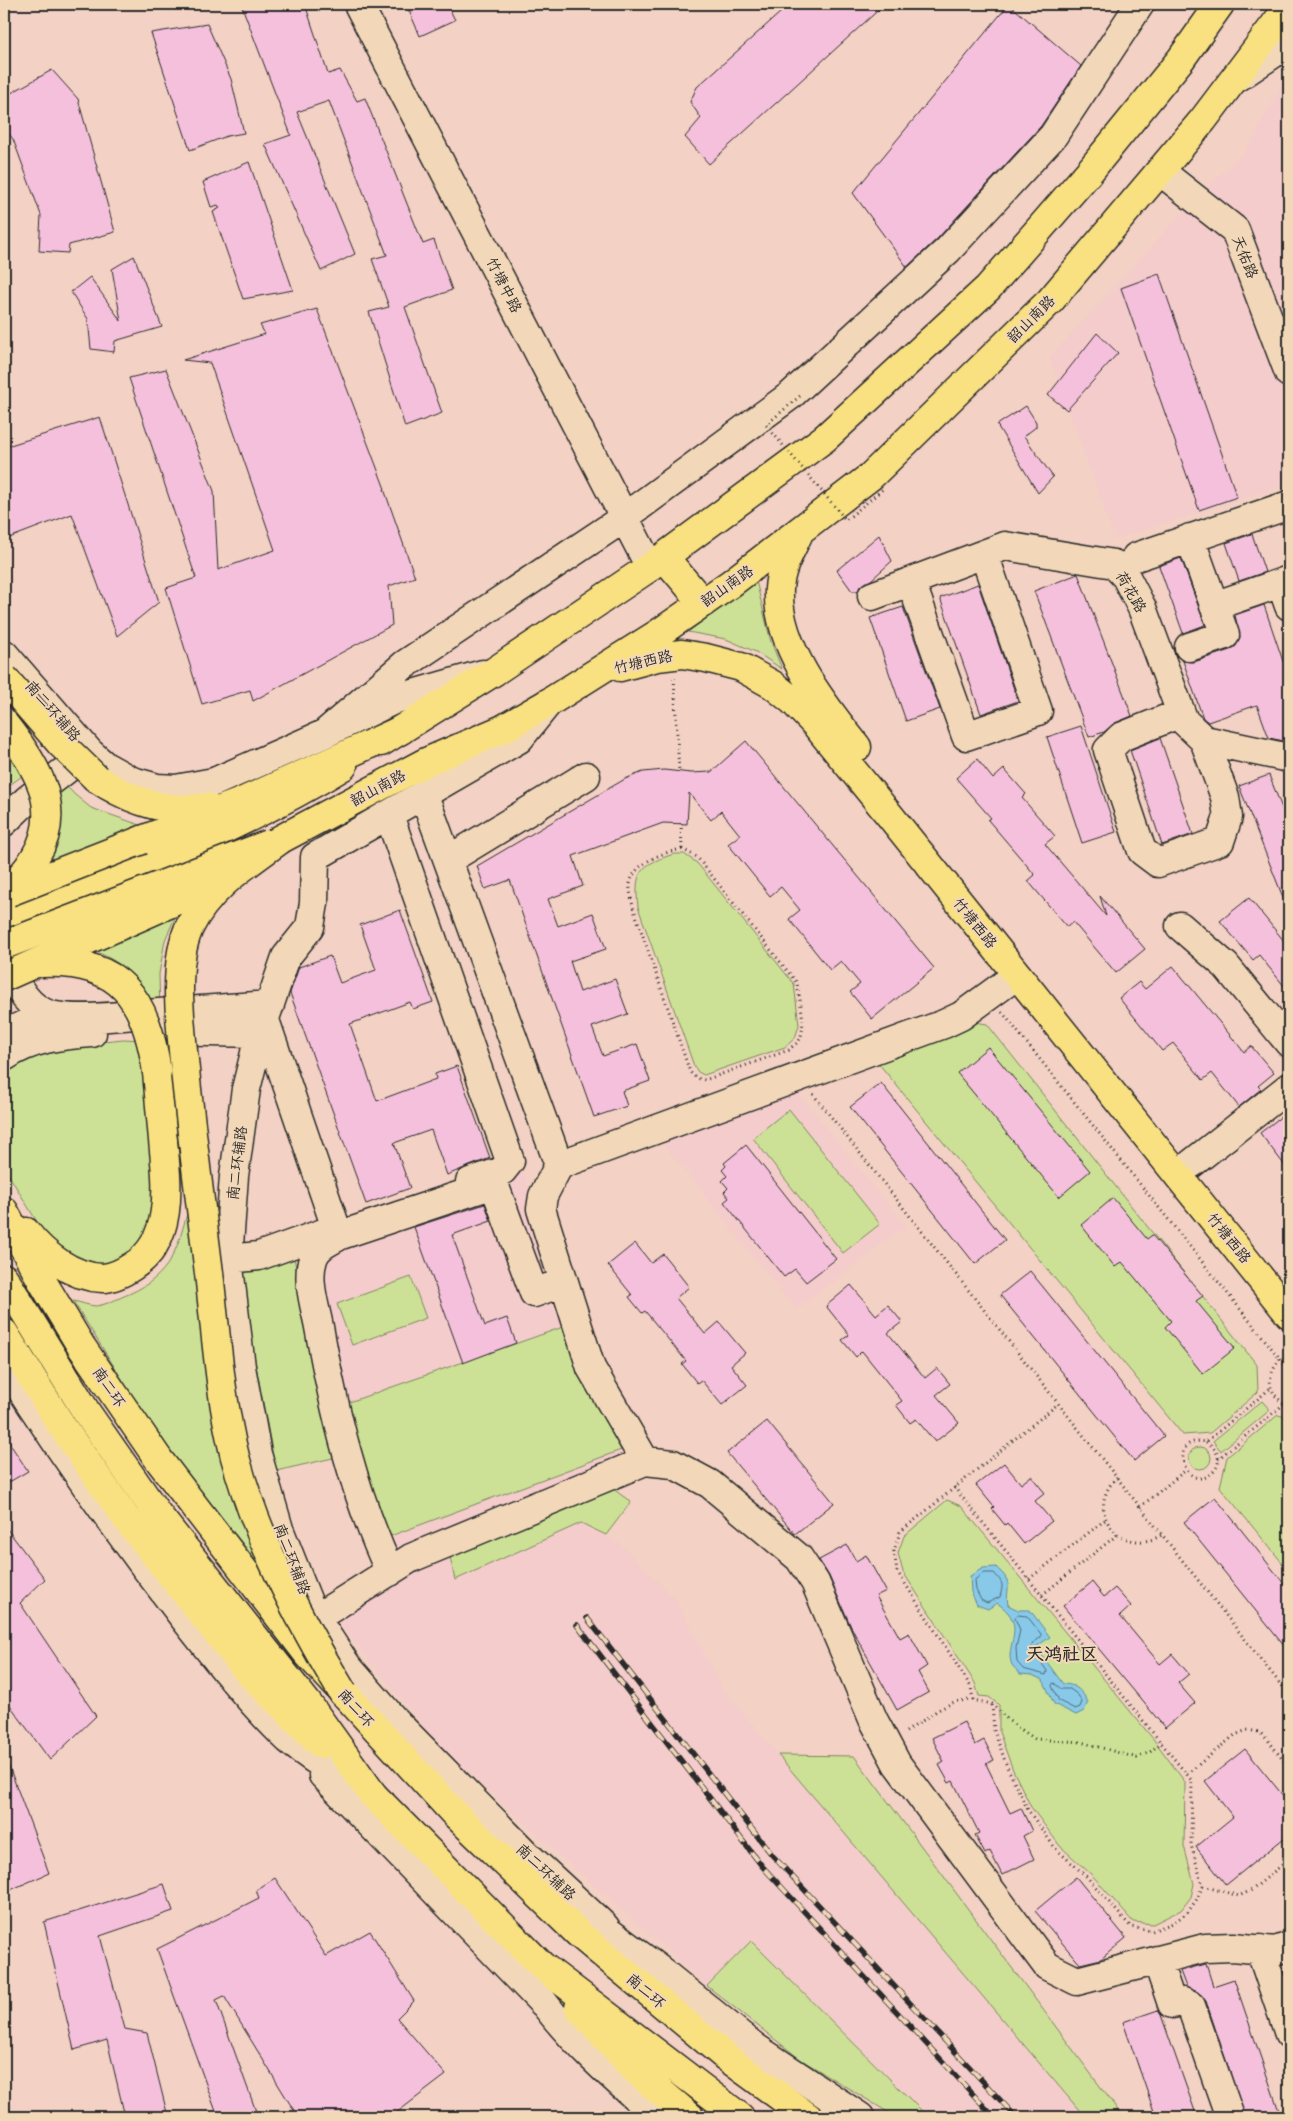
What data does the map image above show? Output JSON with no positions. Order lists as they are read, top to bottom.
{
  "streets": {
    "main road": ["韶山南路", "竹塘西路", "南二环"],
    "street": [
      "天佑路",
      "竹塘中路",
      "荷花路",
      "南二环辅路"
    ]
  },
  "crossings": [
    ["天佑路", "韶山南路"],
    ["韶山南路", "竹塘西路"],
    ["南二环辅路", "南二环"]
  ],
  "districts": ["天鸿社区"]
}
